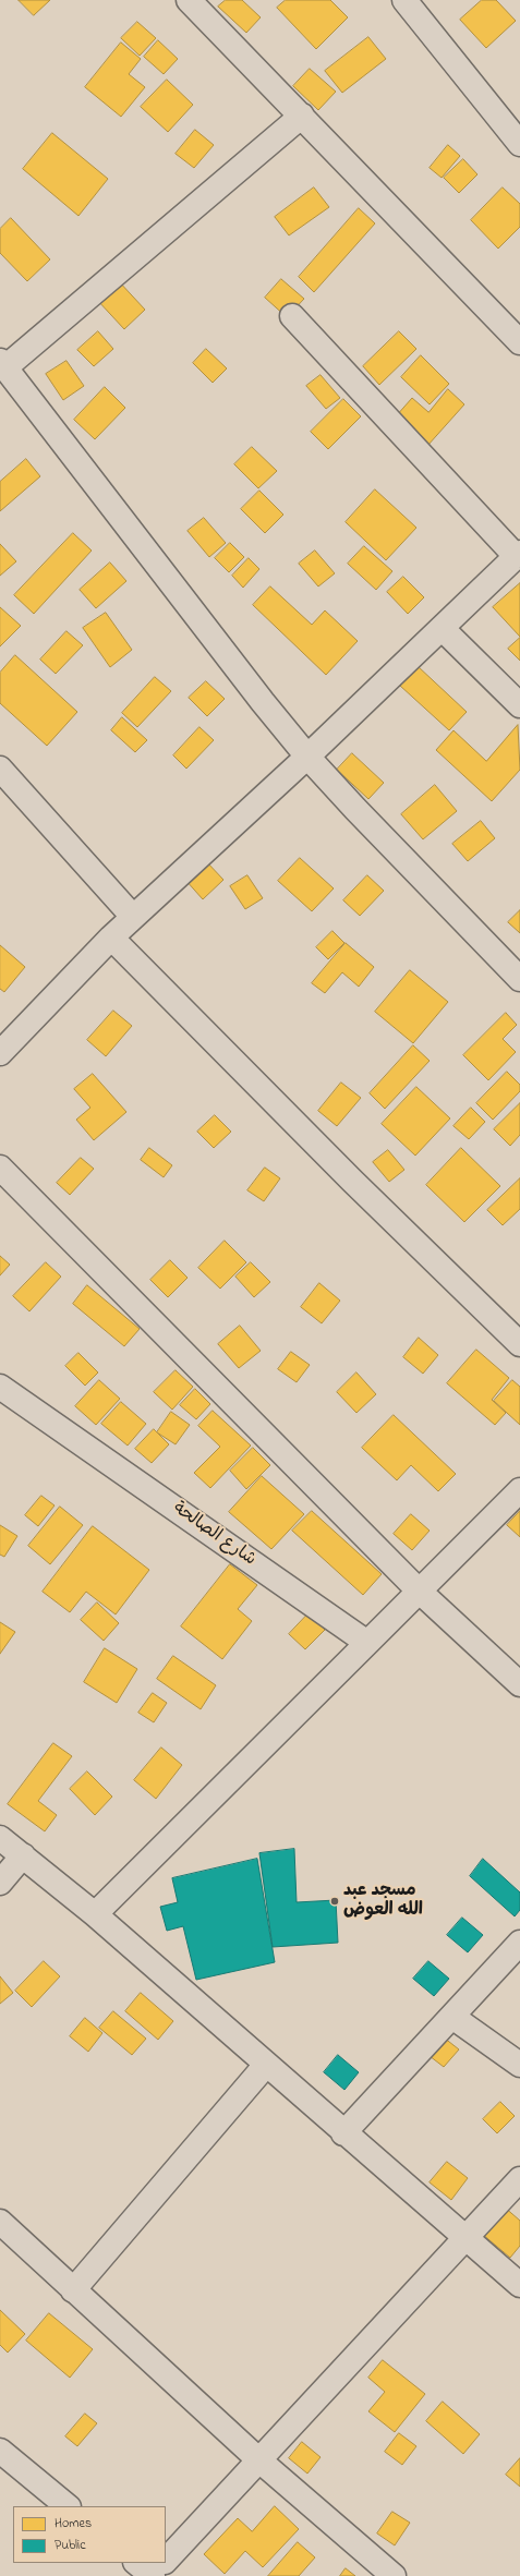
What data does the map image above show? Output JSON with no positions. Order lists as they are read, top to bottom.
{
  "streets": {
    "street": ["شارع الصالحة"]
  },
  "places": ["مسجد عبد الله العوض"],
  "legend": ["Homes", "Public"]
}
